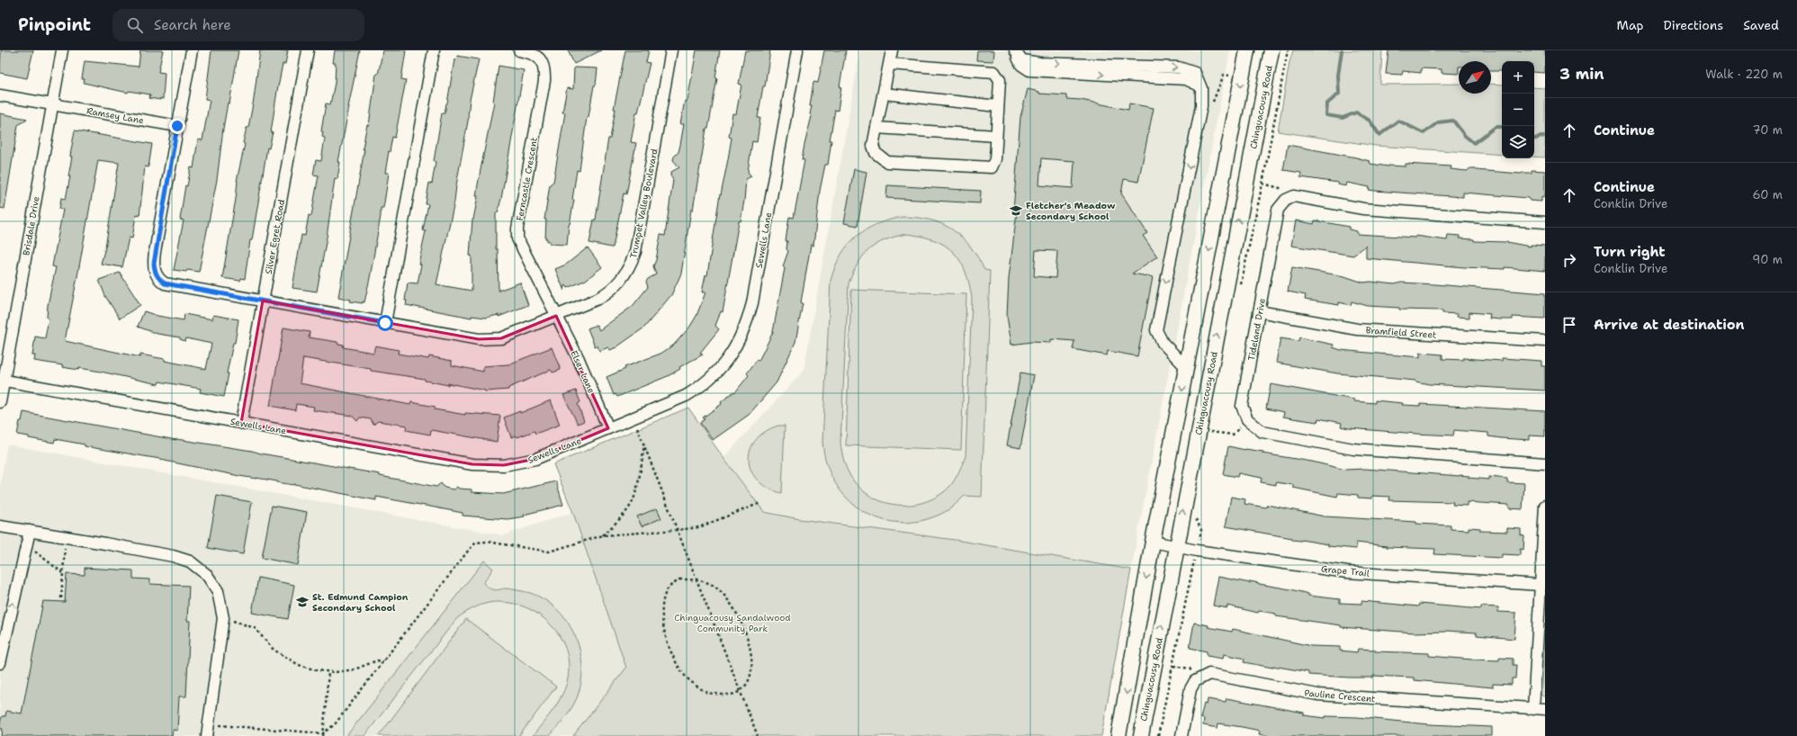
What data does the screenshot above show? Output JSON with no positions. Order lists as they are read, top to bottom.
{
  "streets": {
    "main road": ["Chinguacousy Road"],
    "street": [
      "Ramsey Lane",
      "Ferncastle Crescent",
      "Trumpet Valley Boulevard",
      "Brisdale Drive",
      "Silver Egret Road",
      "Sewells Lane",
      "Tideland Drive",
      "Bramfield Street",
      "Elser Lane",
      "Grape Trail",
      "Pauline Crescent"
    ]
  },
  "crossings": [
    ["Chinguacousy Road", "Grape Trail"],
    ["Ramsey Lane", "Trumpet Valley Boulevard"],
    ["Ramsey Lane", "Brisdale Drive"],
    ["Ferncastle Crescent", "Trumpet Valley Boulevard"],
    ["Ferncastle Crescent", "Elser Lane"],
    ["Trumpet Valley Boulevard", "Silver Egret Road"],
    ["Trumpet Valley Boulevard", "Elser Lane"],
    ["Brisdale Drive", "Sewells Lane"],
    ["Silver Egret Road", "Sewells Lane"],
    ["Sewells Lane", "Elser Lane"],
    ["Tideland Drive", "Bramfield Street"]
  ],
  "parks": ["Chinguacousy Sandalwood Community Park"],
  "places": {
    "school or university": ["Fletcher's Meadow Secondary School", "St. Edmund Campion Secondary School"]
  },
  "north": "top right",
  "page": {
    "header": "Pinpoint",
    "search": "Search here",
    "nav": ["Map", "Directions", "Saved"],
    "heading": ["3 min", "Walk · 220 m"],
    "map_buttons": ["+", "−"],
    "list": [
      ["Continue", "70 m"],
      ["Continue", "Conklin Drive", "60 m"],
      ["Turn right", "Conklin Drive", "90 m"],
      "Arrive at destination"
    ]
  }
}
